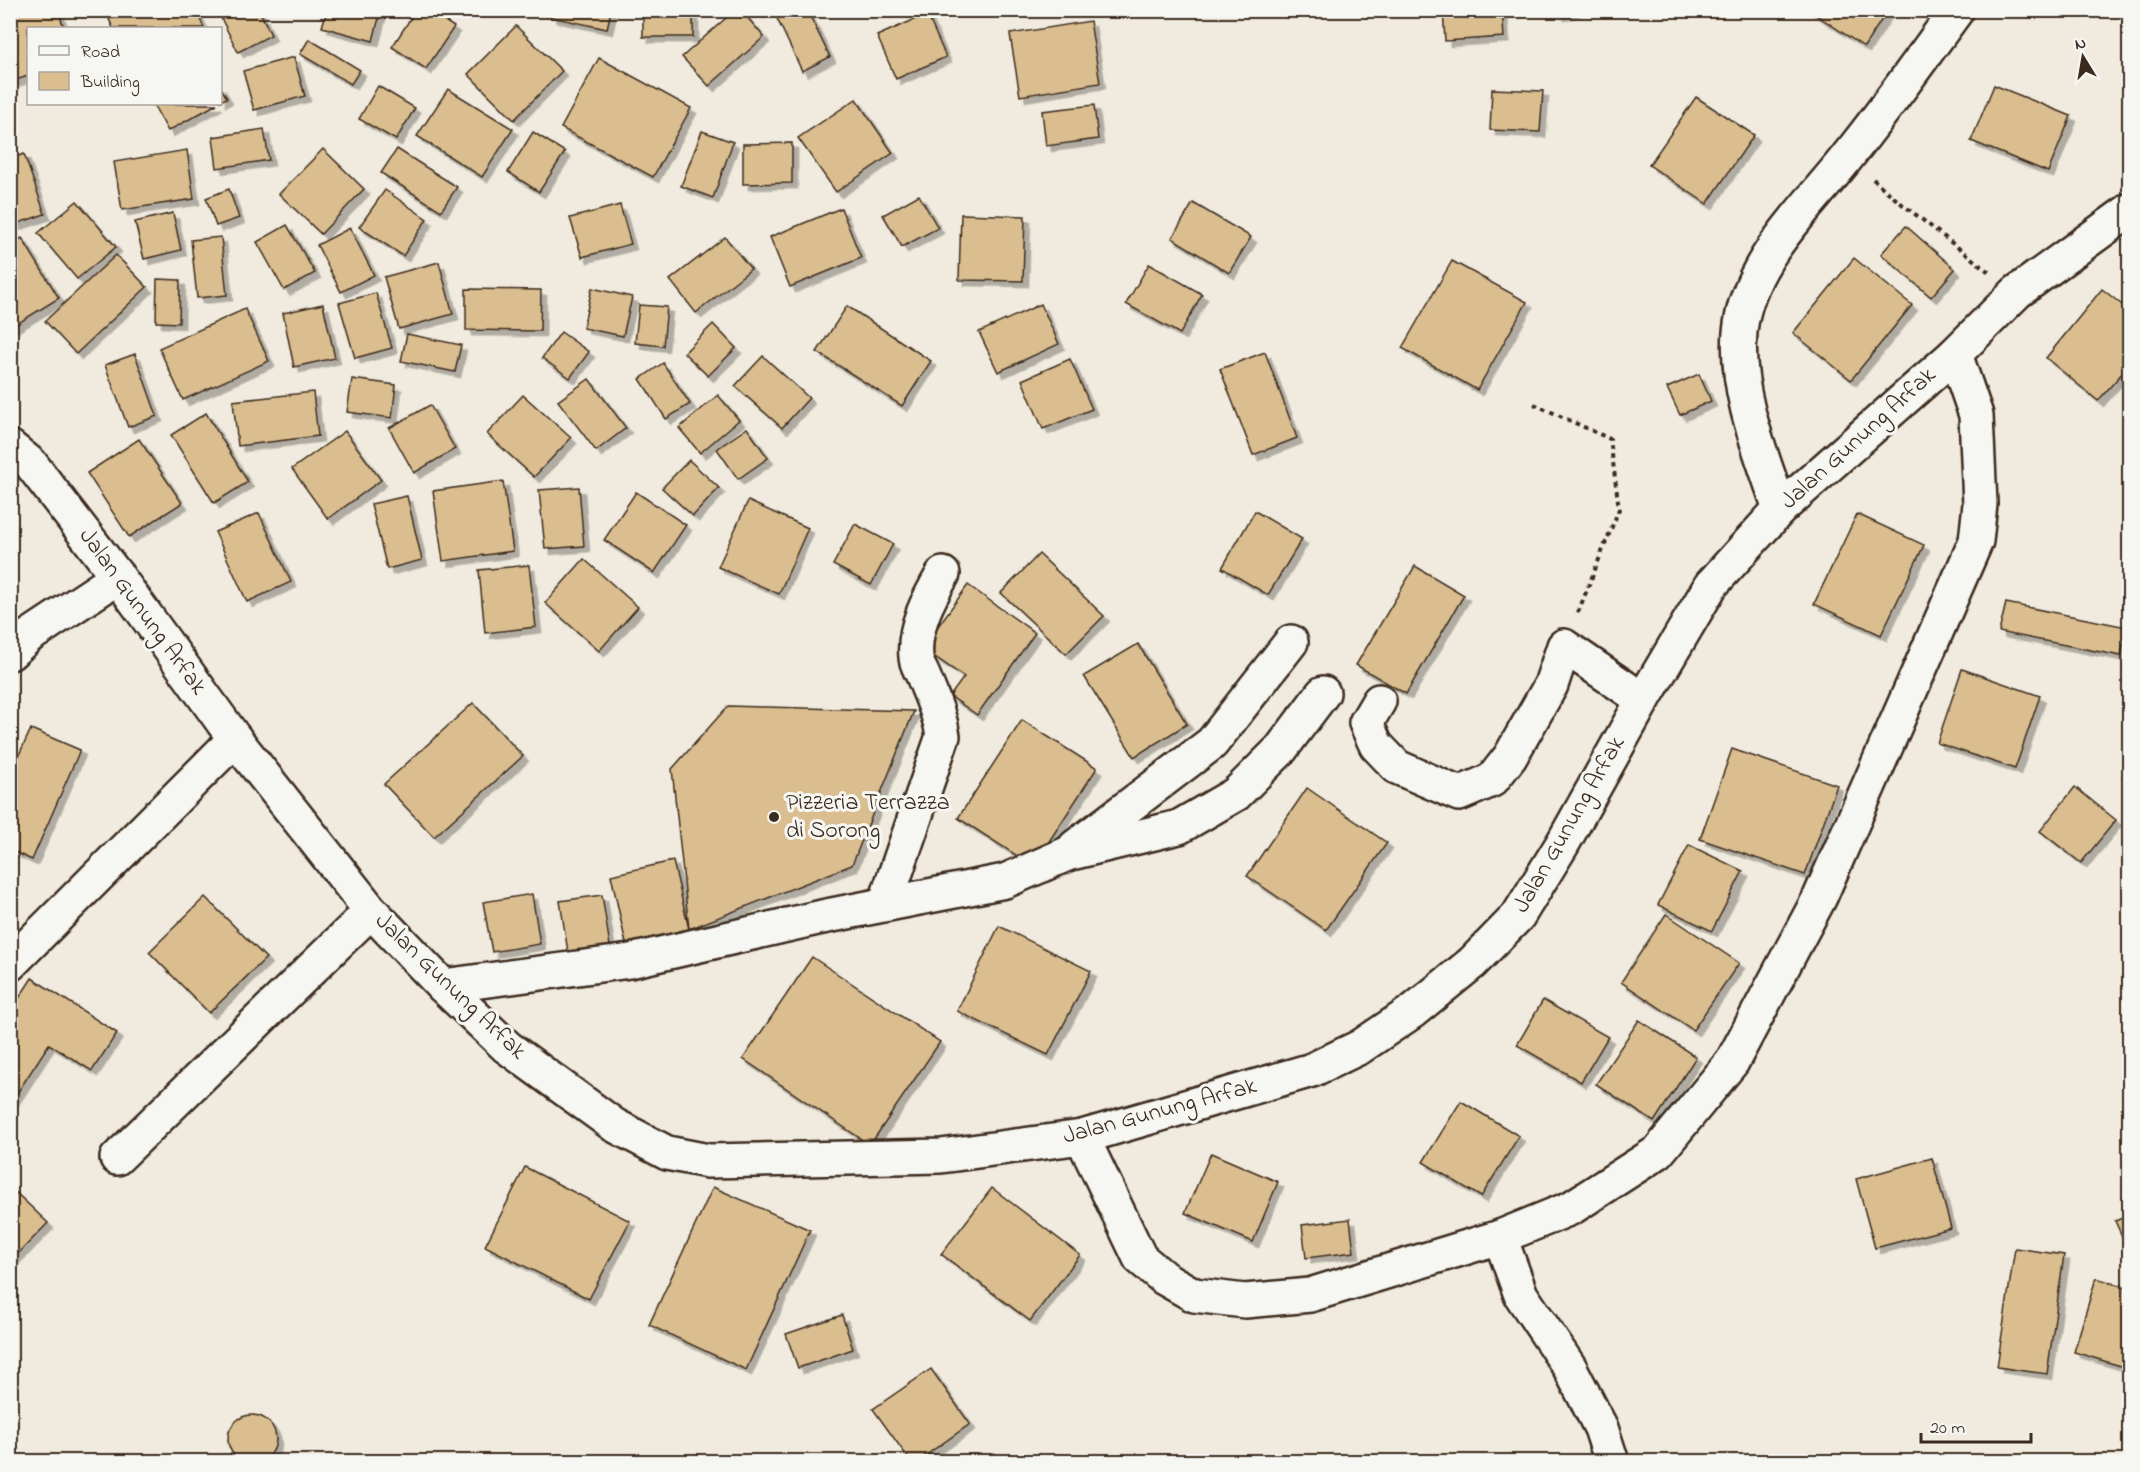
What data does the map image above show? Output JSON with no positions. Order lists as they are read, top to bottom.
{
  "streets": {
    "street": ["Jalan Gunung Arfak"]
  },
  "places": ["Pizzeria Terrazza di Sorong"],
  "legend": ["Road", "Building"],
  "scale_bar": "20 m",
  "north": "top"
}
